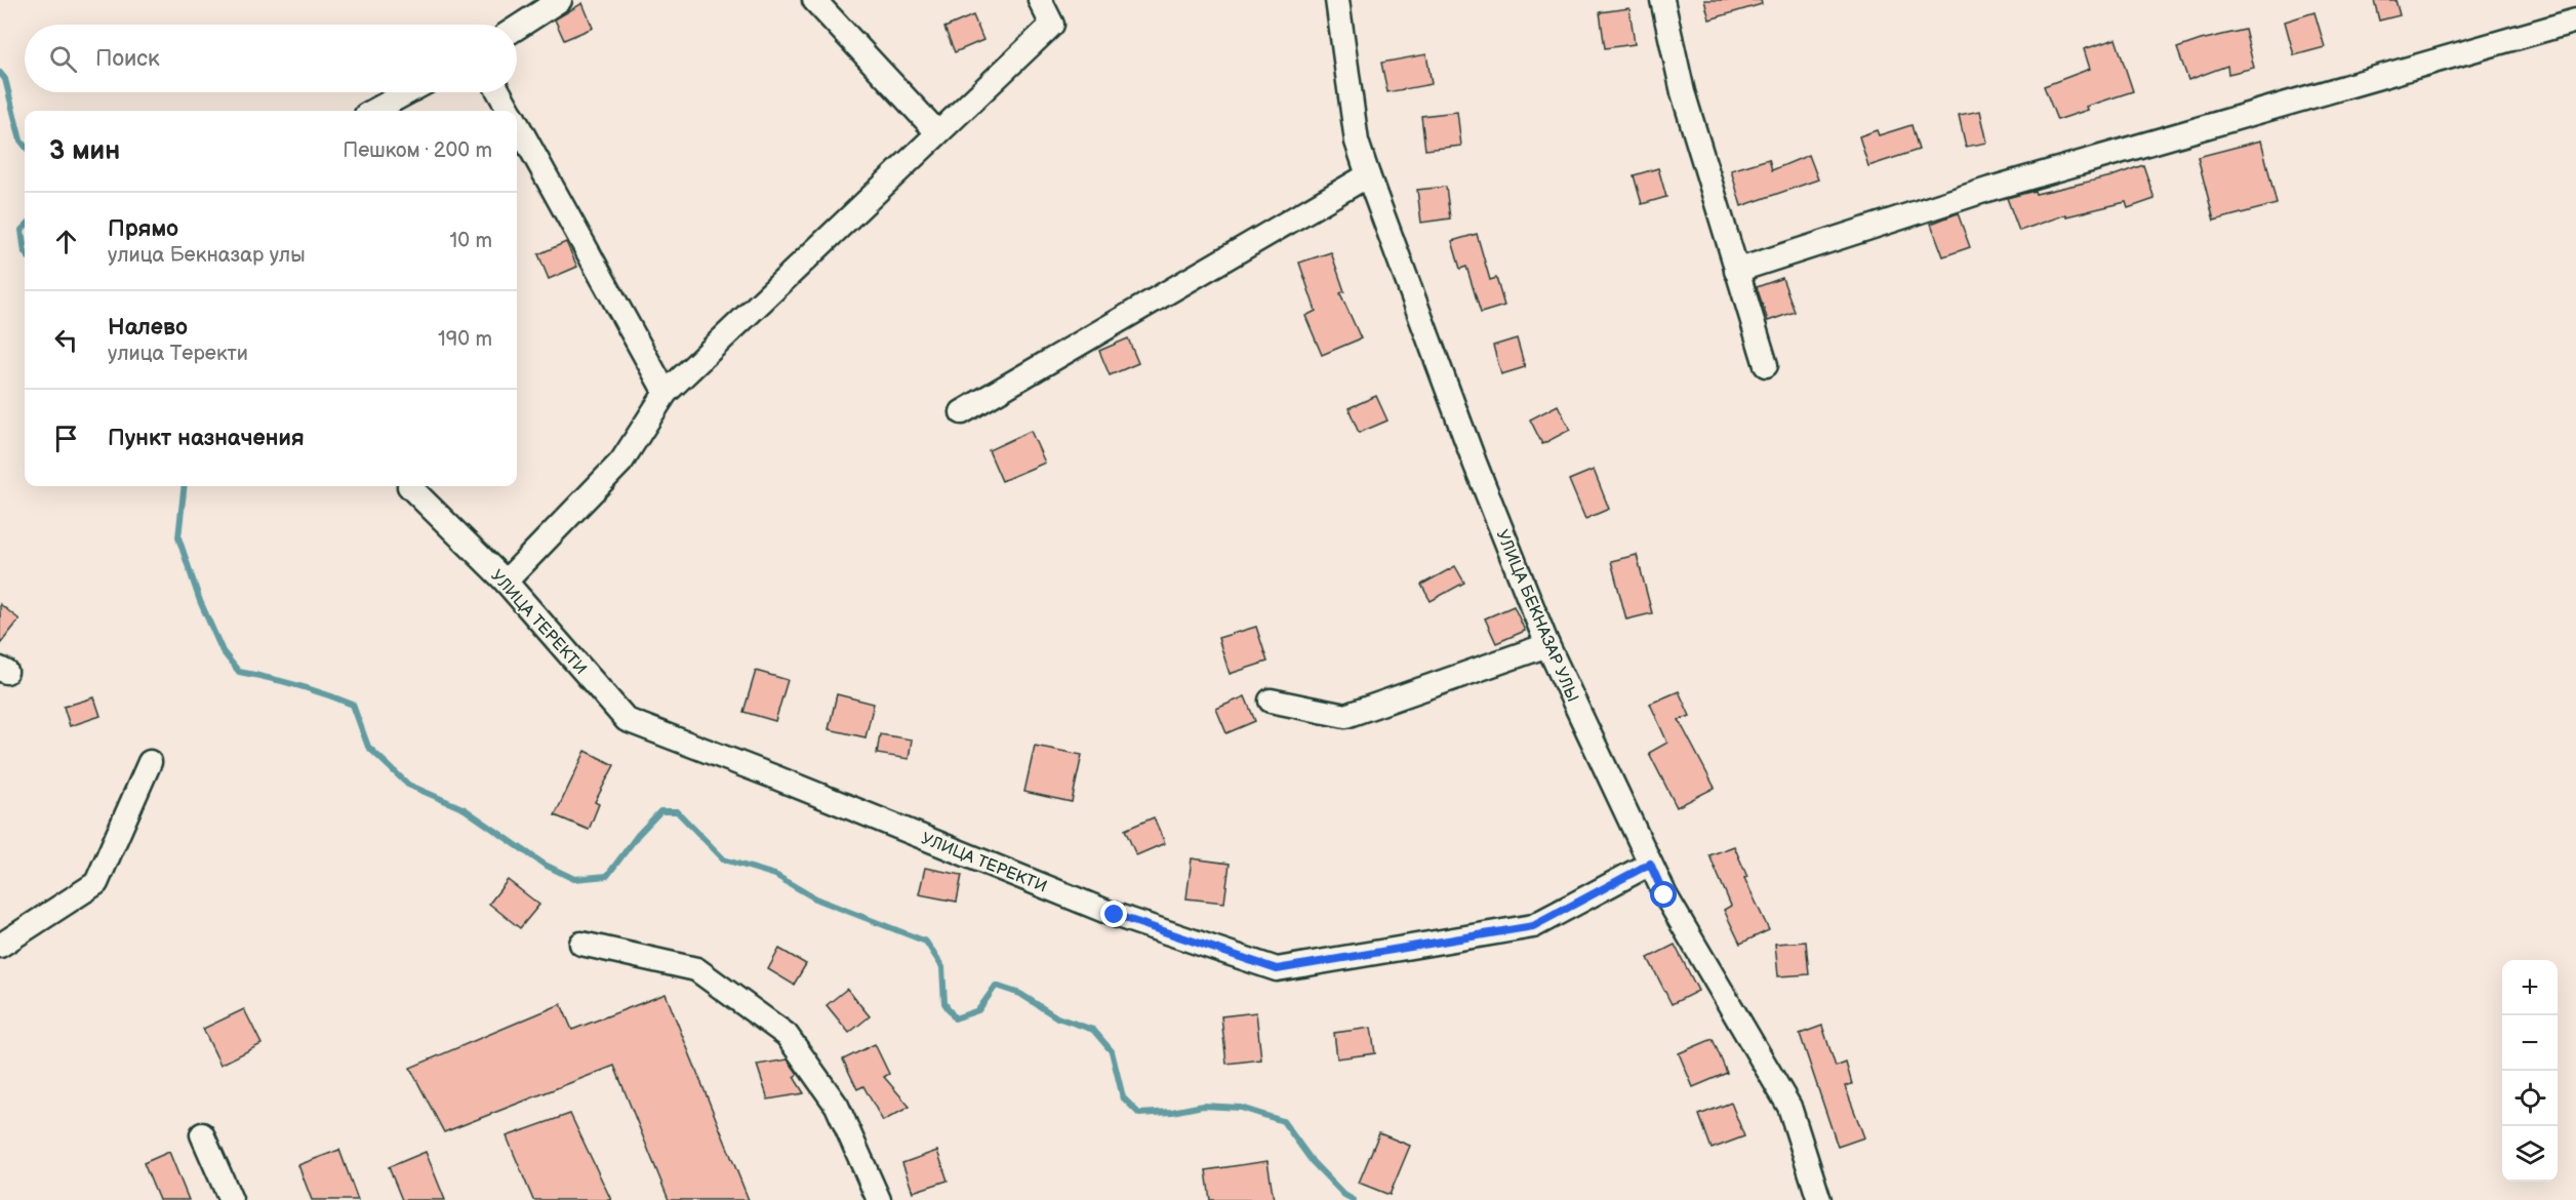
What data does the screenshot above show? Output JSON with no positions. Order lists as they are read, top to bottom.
{
  "streets": {
    "street": ["УЛИЦА БЕКНАЗАР УЛЫ", "УЛИЦА ТЕРЕКТИ"]
  },
  "crossings": [
    ["УЛИЦА БЕКНАЗАР УЛЫ", "УЛИЦА ТЕРЕКТИ"]
  ],
  "page": {
    "search": "Поиск",
    "heading": ["3 мин", "Пешком · 200 m"],
    "list": [
      ["Прямо", "улица Бекназар улы", "10 m"],
      ["Налево", "улица Теректи", "190 m"],
      "Пункт назначения"
    ],
    "map_buttons": ["+", "−"]
  }
}
